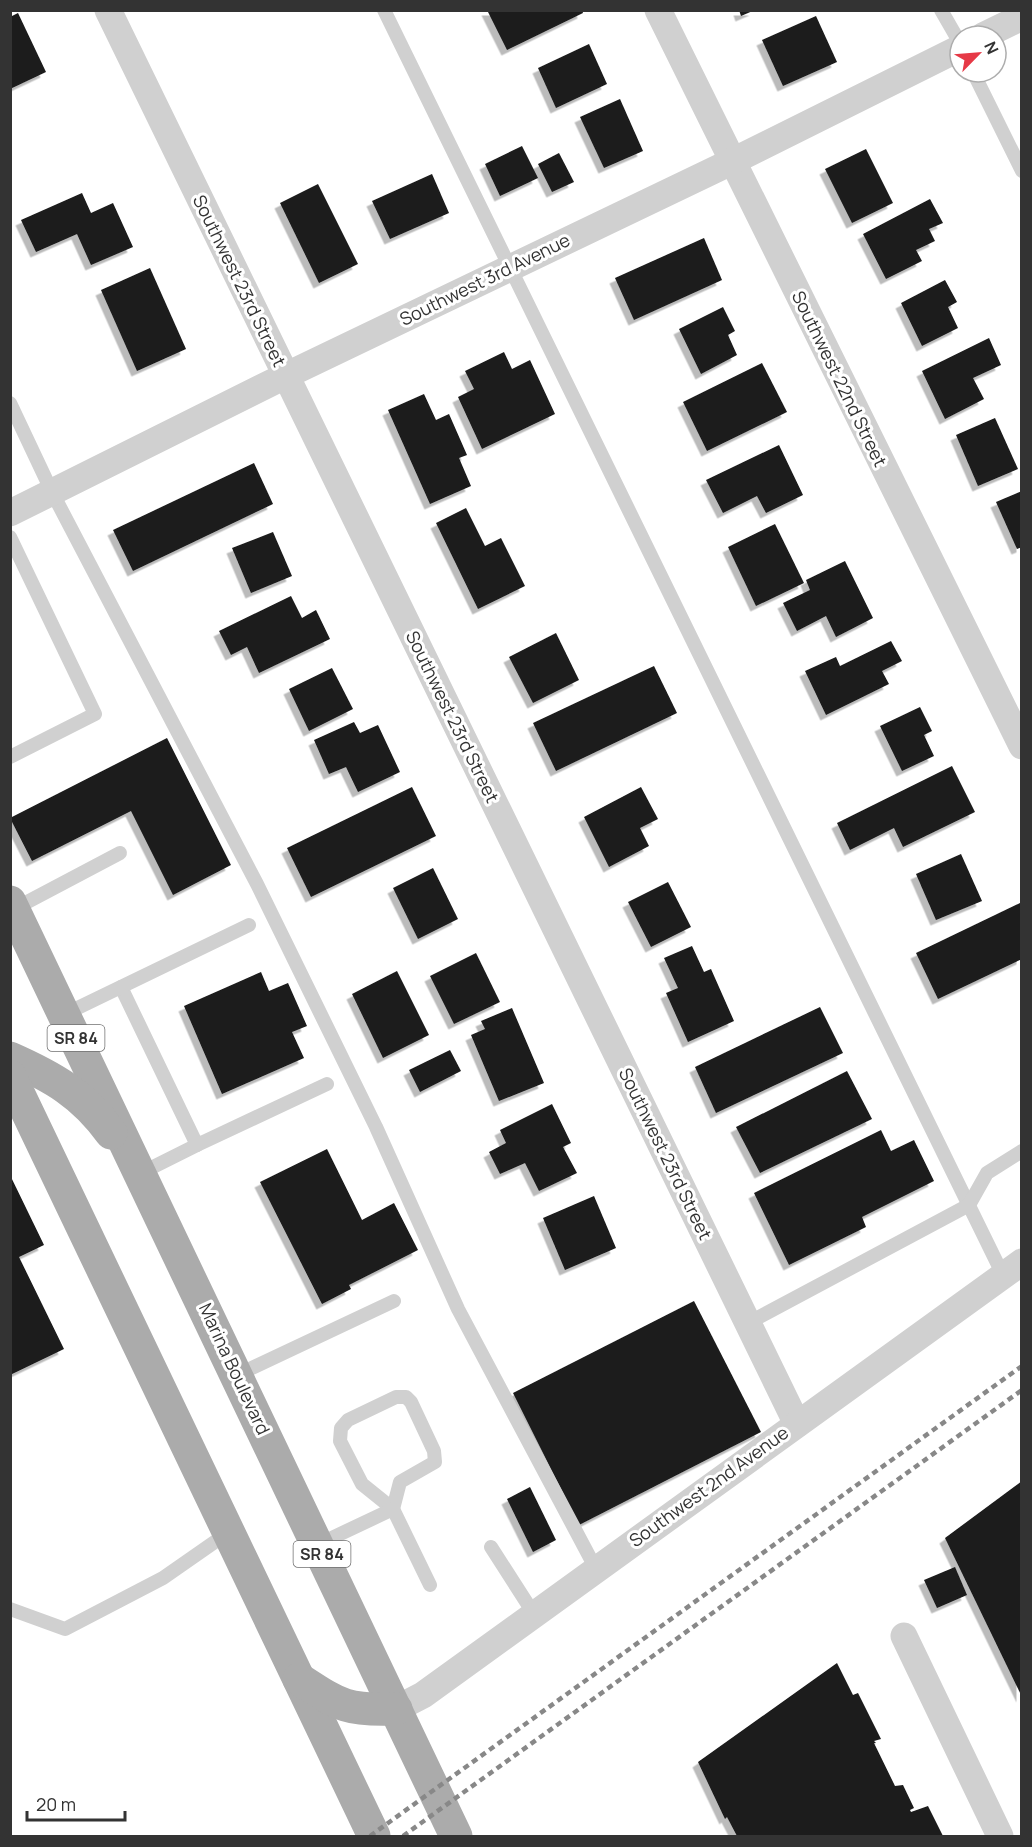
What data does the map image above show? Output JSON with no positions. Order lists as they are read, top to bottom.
{
  "streets": {
    "main road": ["SR 84", "Marina Boulevard"],
    "street": [
      "Southwest 3rd Avenue",
      "Southwest 23rd Street",
      "Southwest 22nd Street",
      "Southwest 2nd Avenue"
    ]
  },
  "crossings": [
    ["Southwest 3rd Avenue", "Southwest 23rd Street"],
    ["Southwest 3rd Avenue", "Southwest 22nd Street"],
    ["Southwest 23rd Street", "Southwest 2nd Avenue"],
    ["Marina Boulevard", "Southwest 2nd Avenue"]
  ],
  "scale_bar": "20 m",
  "north": "top right"
}
